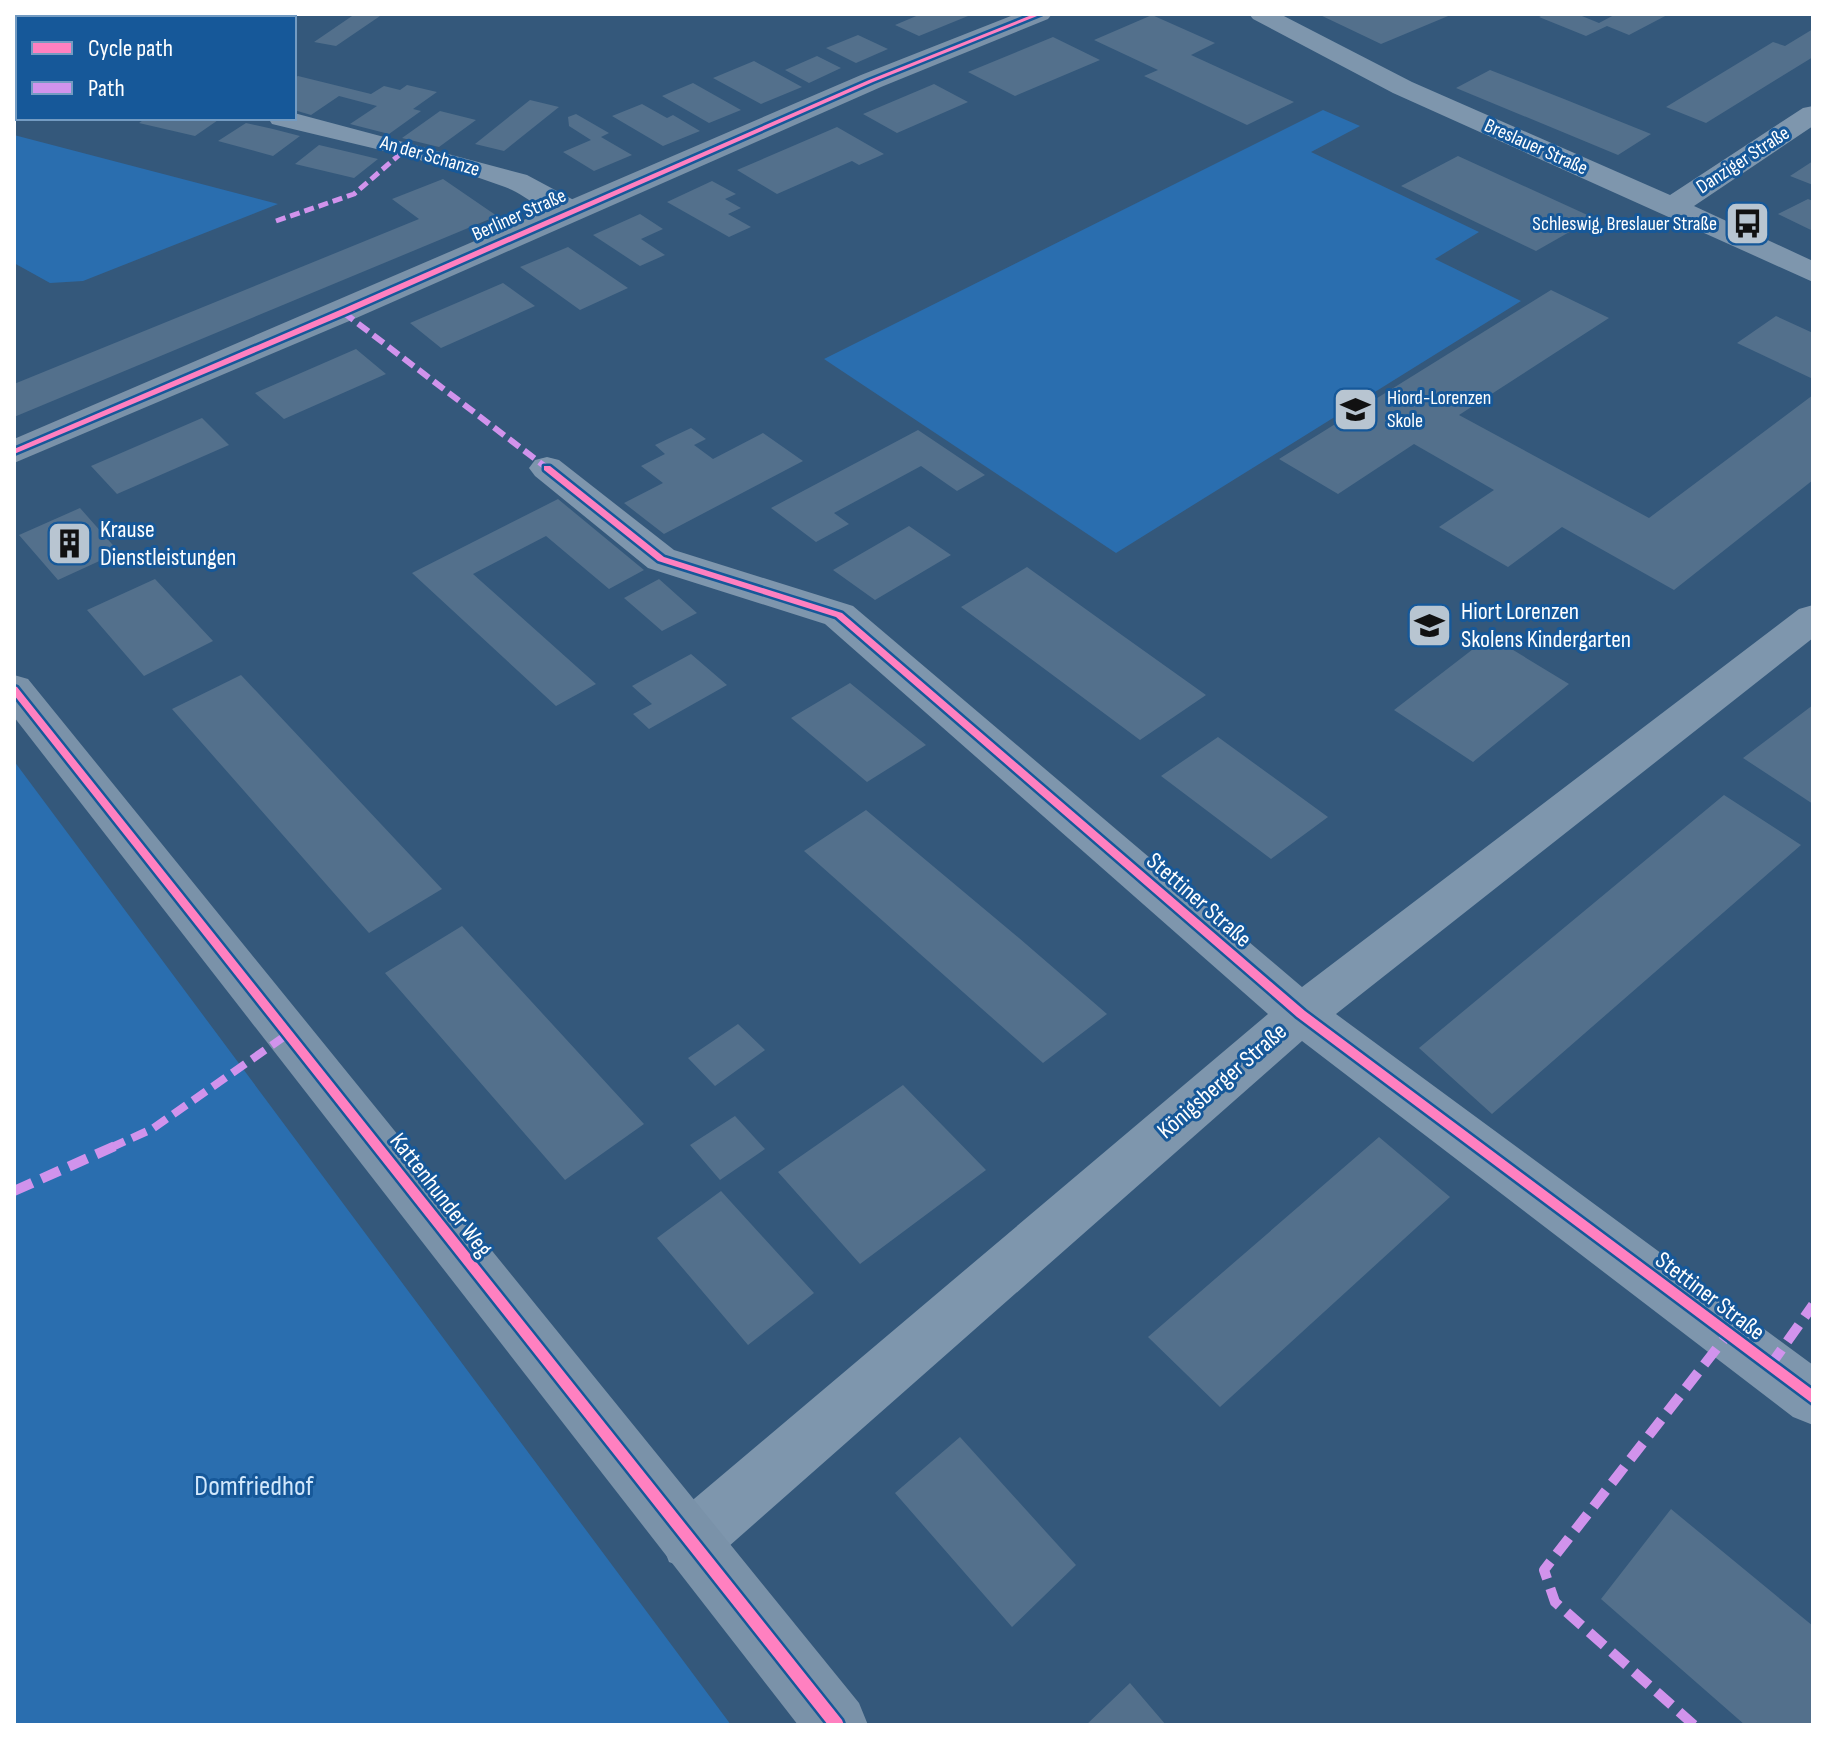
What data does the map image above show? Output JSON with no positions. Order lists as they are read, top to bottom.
{
  "streets": {
    "street": [
      "Breslauer Straße",
      "An der Schanze",
      "Danziger Straße",
      "Berliner Straße",
      "Stettiner Straße",
      "Königsberger Straße",
      "Kattenhunder Weg"
    ]
  },
  "crossings": [
    ["Breslauer Straße", "Danziger Straße"],
    ["An der Schanze", "Berliner Straße"],
    ["Stettiner Straße", "Königsberger Straße"],
    ["Königsberger Straße", "Kattenhunder Weg"]
  ],
  "parks": ["Domfriedhof"],
  "places": {
    "bus stop": ["Schleswig, Breslauer Straße"],
    "school or university": ["Hiord-Lorenzen Skole", "Hiort Lorenzen Skolens Kindergarten"],
    "building": ["Krause Dienstleistungen"]
  },
  "legend": ["Cycle path", "Path"]
}
